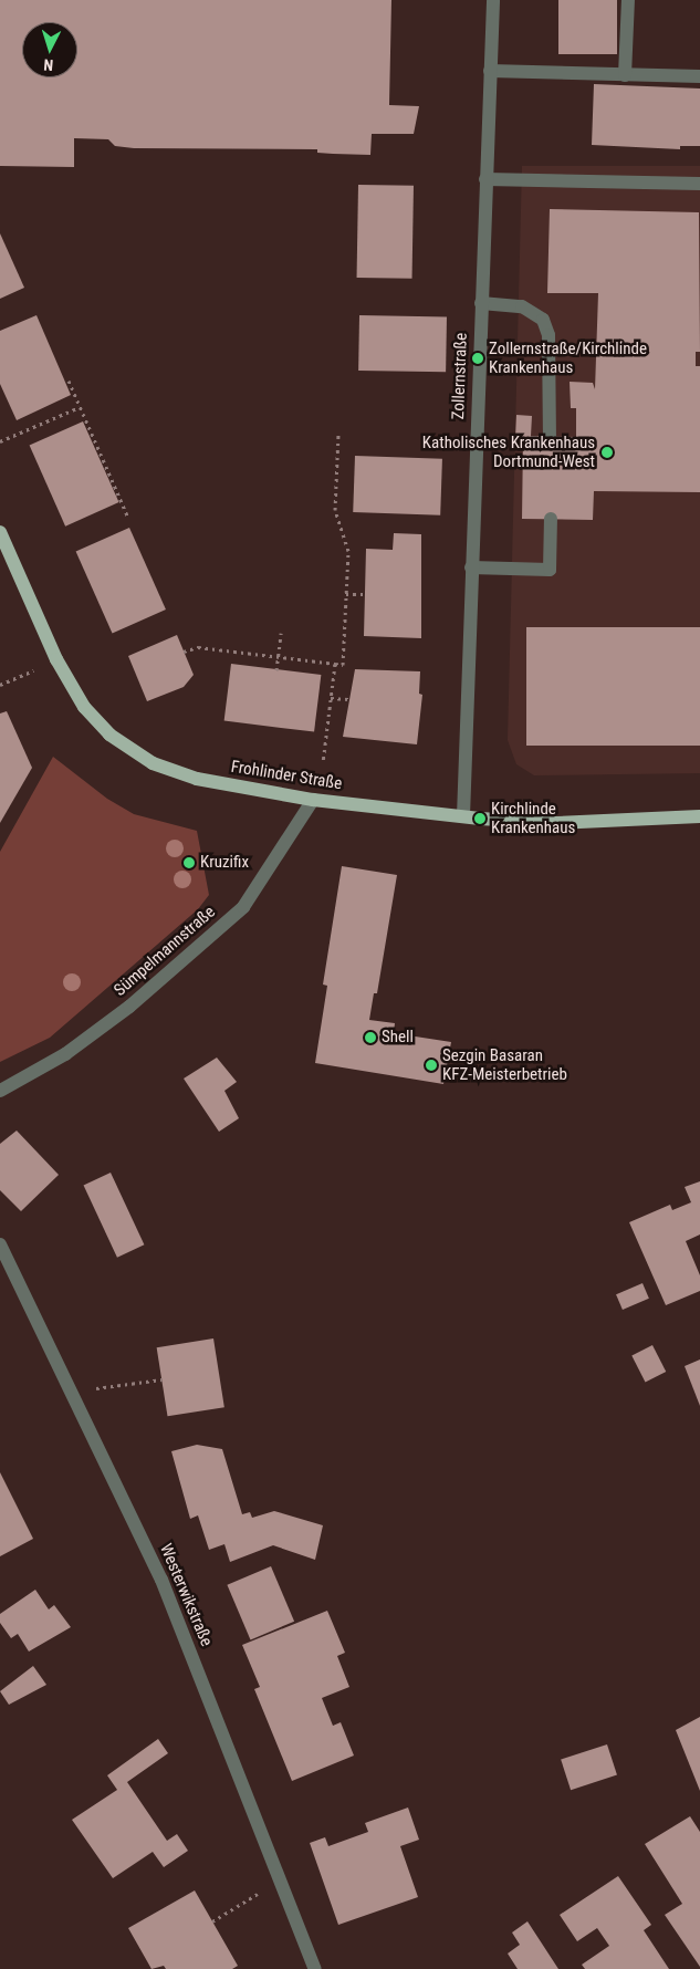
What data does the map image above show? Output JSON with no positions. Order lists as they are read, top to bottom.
{
  "streets": {
    "main road": ["Frohlinder Straße"],
    "street": ["Zollernstraße", "Sümpelmannstraße", "Westerwikstraße"]
  },
  "crossings": [
    ["Zollernstraße", "Frohlinder Straße"],
    ["Frohlinder Straße", "Sümpelmannstraße"]
  ],
  "places": [
    "Zollernstraße/Kirchlinde Krankenhaus",
    "Katholisches Krankenhaus Dortmund-West",
    "Kirchlinde Krankenhaus",
    "Kruzifix",
    "Shell",
    "Sezgin Basaran KFZ-Meisterbetrieb"
  ],
  "north": "bottom"
}
